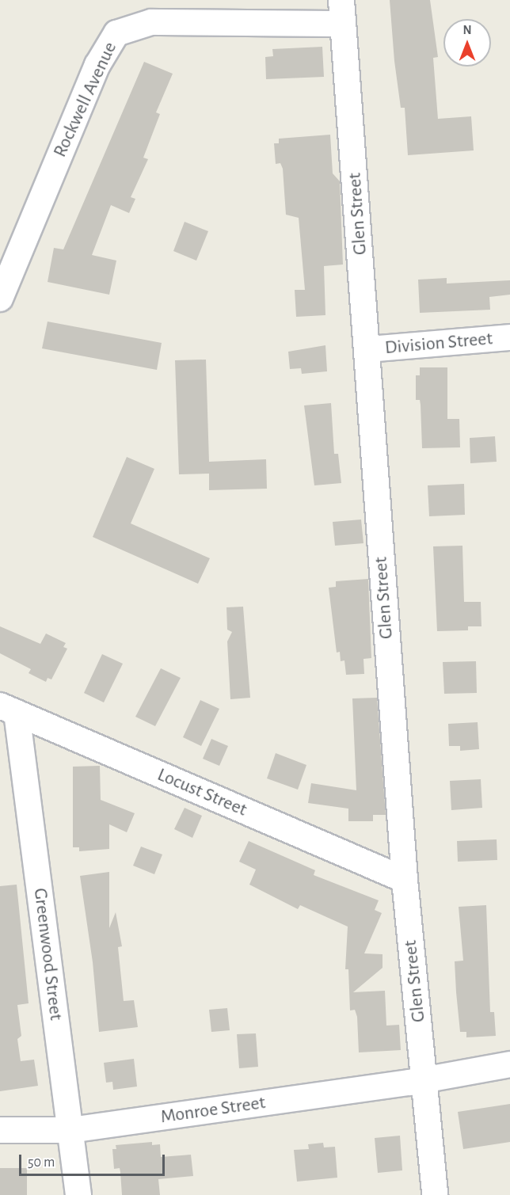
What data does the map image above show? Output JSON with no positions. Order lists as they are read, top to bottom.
{
  "streets": {
    "street": [
      "Rockwell Avenue",
      "Glen Street",
      "Division Street",
      "Locust Street",
      "Greenwood Street",
      "Monroe Street"
    ]
  },
  "crossings": [
    ["Rockwell Avenue", "Glen Street"],
    ["Glen Street", "Division Street"],
    ["Glen Street", "Locust Street"],
    ["Glen Street", "Monroe Street"],
    ["Locust Street", "Greenwood Street"],
    ["Greenwood Street", "Monroe Street"]
  ],
  "scale_bar": "50 m",
  "north": "top"
}
